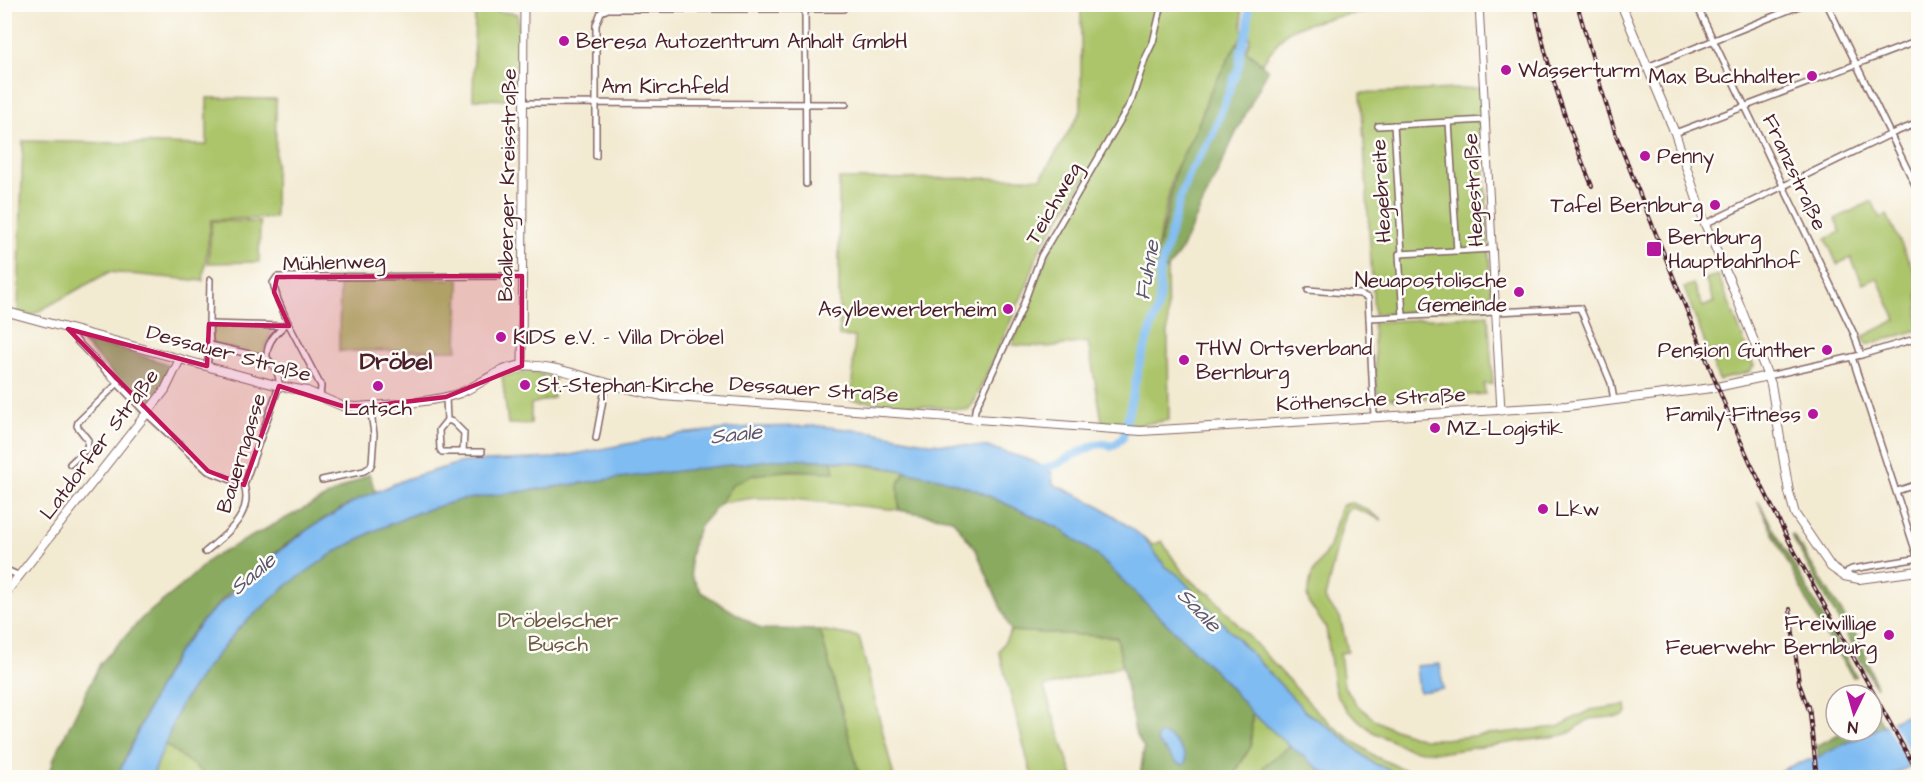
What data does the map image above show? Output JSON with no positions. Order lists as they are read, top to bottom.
{
  "streets": {
    "main road": ["Dessauer Straße", "Köthensche Straße", "Latdorfer Straße"],
    "street": [
      "Am Kirchfeld",
      "Franzstraße",
      "Baalberger Kreisstraße",
      "Hegestraße",
      "Hegebreite",
      "Teichweg",
      "Mühlenweg",
      "Bauerngasse"
    ]
  },
  "crossings": [
    ["Am Kirchfeld", "Baalberger Kreisstraße"],
    ["Baalberger Kreisstraße", "Mühlenweg"],
    ["Baalberger Kreisstraße", "Dessauer Straße"],
    ["Hegestraße", "Hegebreite"],
    ["Hegestraße", "Köthensche Straße"],
    ["Teichweg", "Dessauer Straße"],
    ["Teichweg", "Köthensche Straße"],
    ["Mühlenweg", "Dessauer Straße"],
    ["Dessauer Straße", "Köthensche Straße"],
    ["Dessauer Straße", "Latdorfer Straße"],
    ["Dessauer Straße", "Bauerngasse"]
  ],
  "districts": ["Dröbel"],
  "water": ["Fuhne", "Saale"],
  "parks": ["Dröbelscher Busch"],
  "places": {
    "other": [
      "Beresa Autozentrum Anhalt GmbH",
      "Wasserturm",
      "Max Buchhalter",
      "Penny",
      "Tafel Bernburg",
      "Neuapostolische Gemeinde",
      "Asylbewerberheim",
      "KIDS e.V. - Villa Dröbel",
      "Pension Günther",
      "THW Ortsverband Bernburg",
      "St.-Stephan-Kirche",
      "Latsch",
      "Family-Fitness",
      "MZ-Logistik",
      "Lkw",
      "Freiwillige Feuerwehr Bernburg"
    ],
    "transit": ["Bernburg Hauptbahnhof"]
  },
  "north": "bottom"
}
